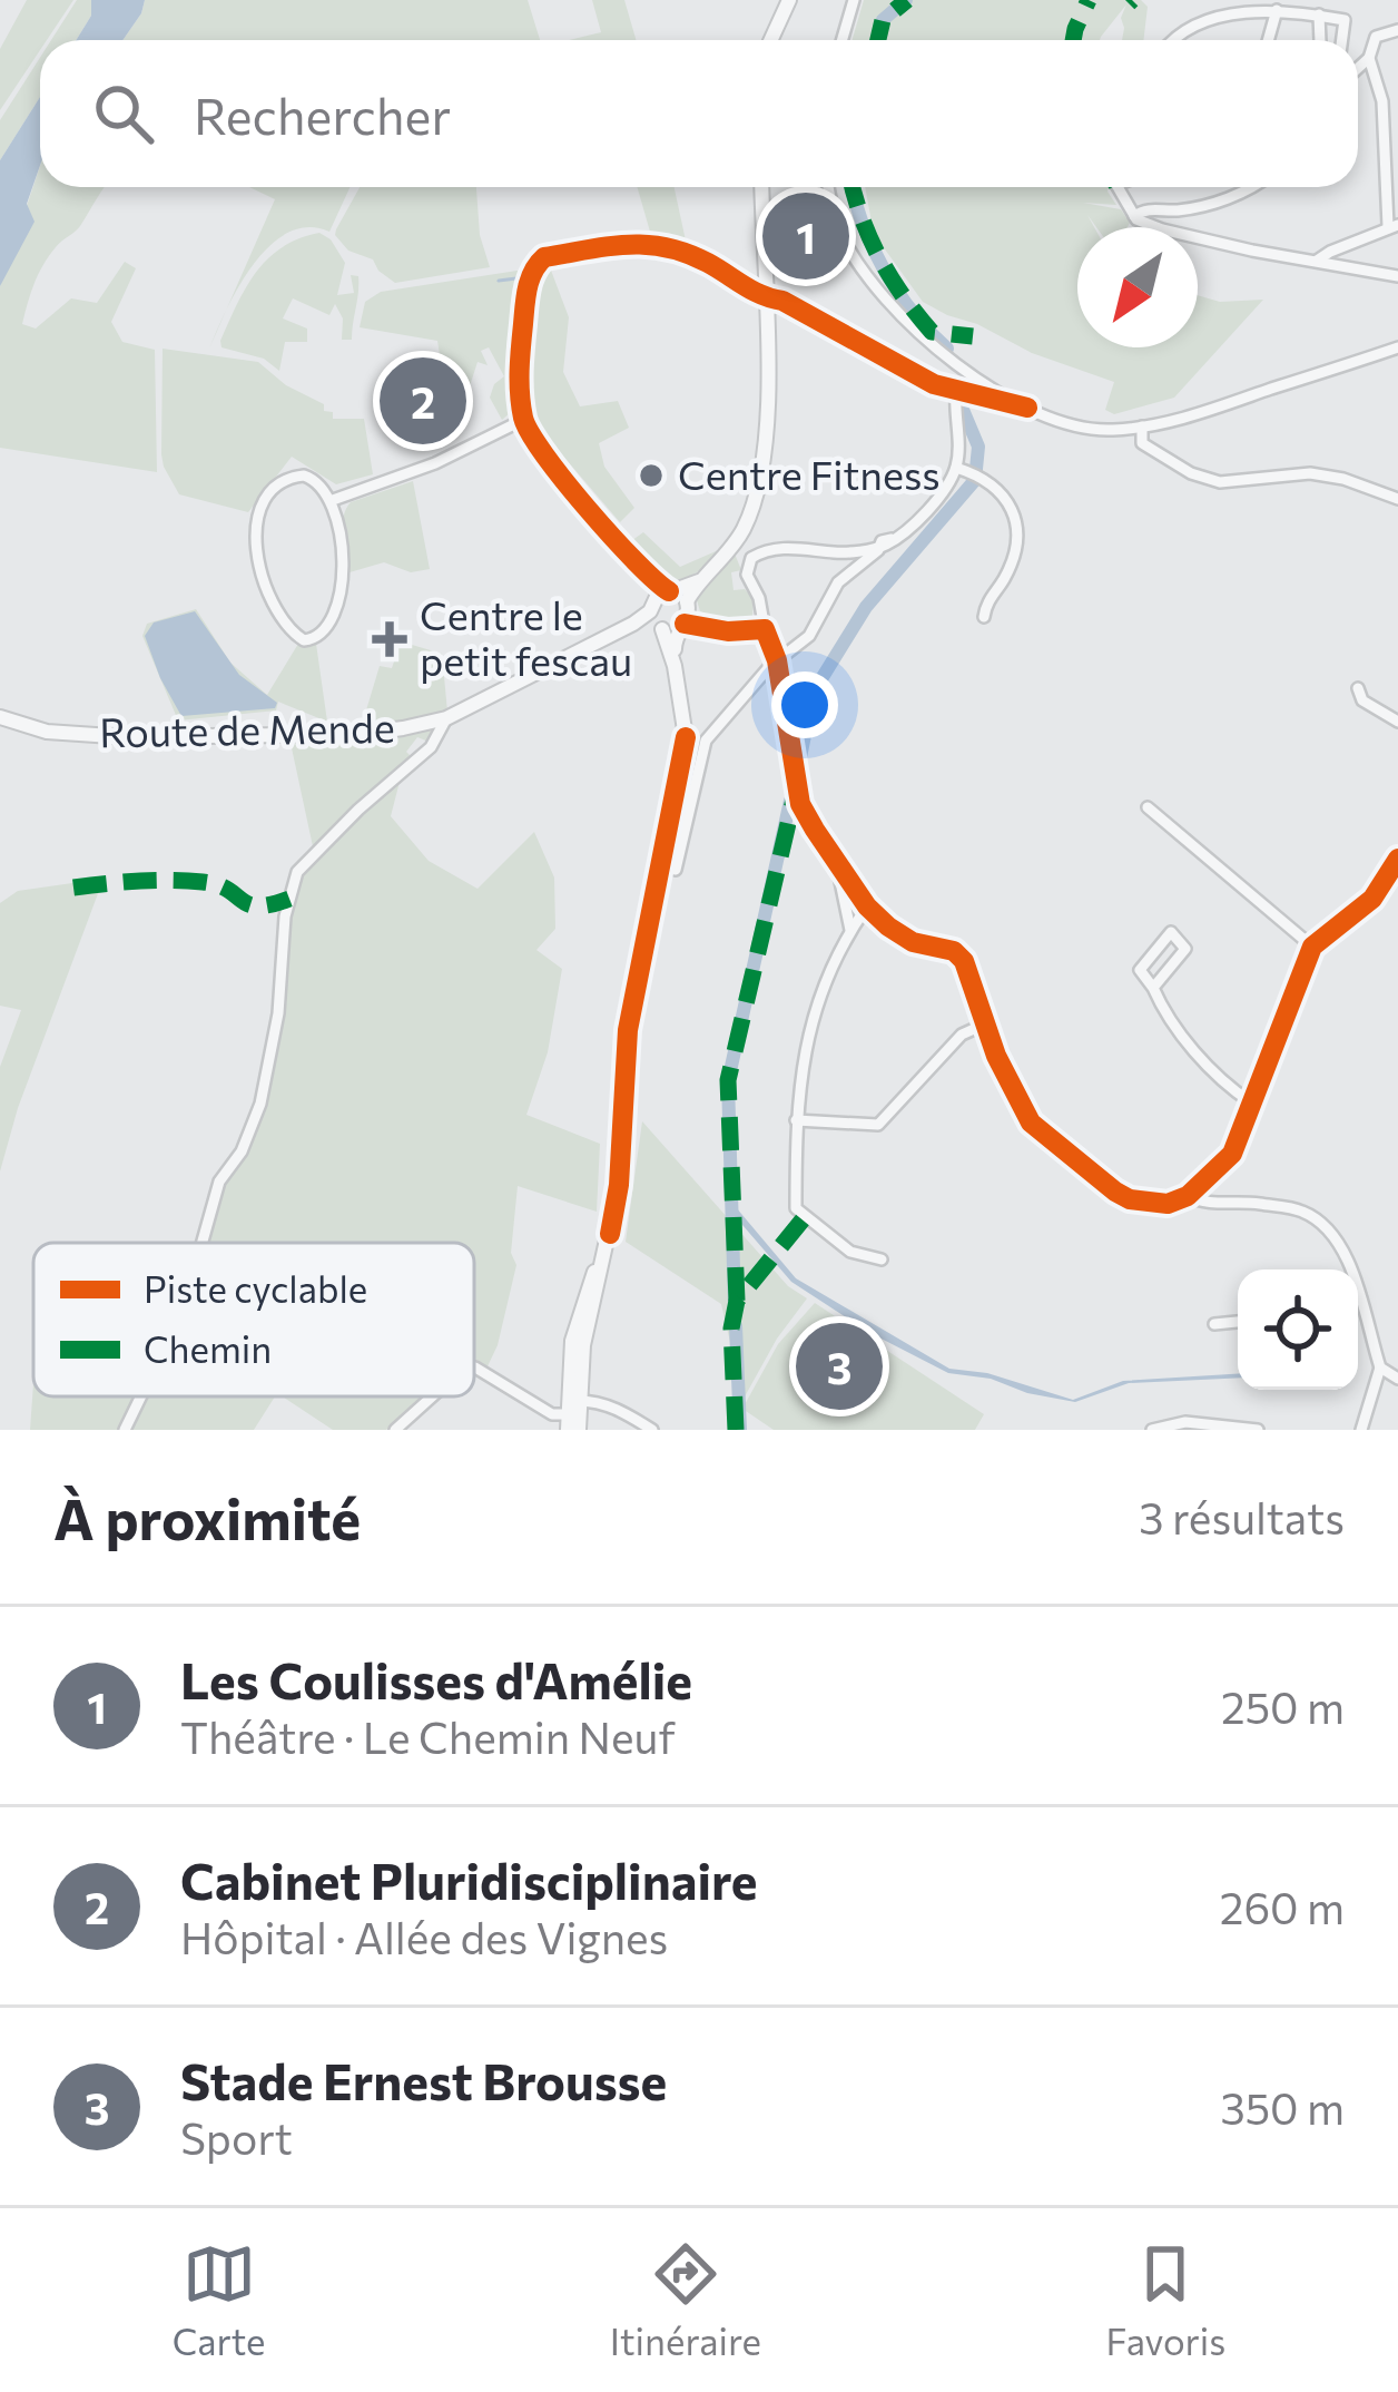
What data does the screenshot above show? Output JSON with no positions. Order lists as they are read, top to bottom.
{
  "streets": {
    "street": ["Route de Mende"]
  },
  "places": {
    "other": ["Centre Fitness"],
    "health": ["Centre le petit fescau"]
  },
  "legend": ["Piste cyclable", "Chemin"],
  "north": "bottom left",
  "page": {
    "search": "Rechercher",
    "pins": ["1", "2", "3"],
    "heading": ["À proximité", "3 résultats"],
    "list": [
      {
        "mark": "1",
        "name": "Les Coulisses d'Amélie",
        "note": "Théâtre · Le Chemin Neuf",
        "value": "250 m"
      },
      {
        "mark": "2",
        "name": "Cabinet Pluridisciplinaire",
        "note": "Hôpital · Allée des Vignes",
        "value": "260 m"
      },
      {
        "mark": "3",
        "name": "Stade Ernest Brousse",
        "note": "Sport",
        "value": "350 m"
      }
    ],
    "nav": ["Carte", "Itinéraire", "Favoris"]
  }
}
